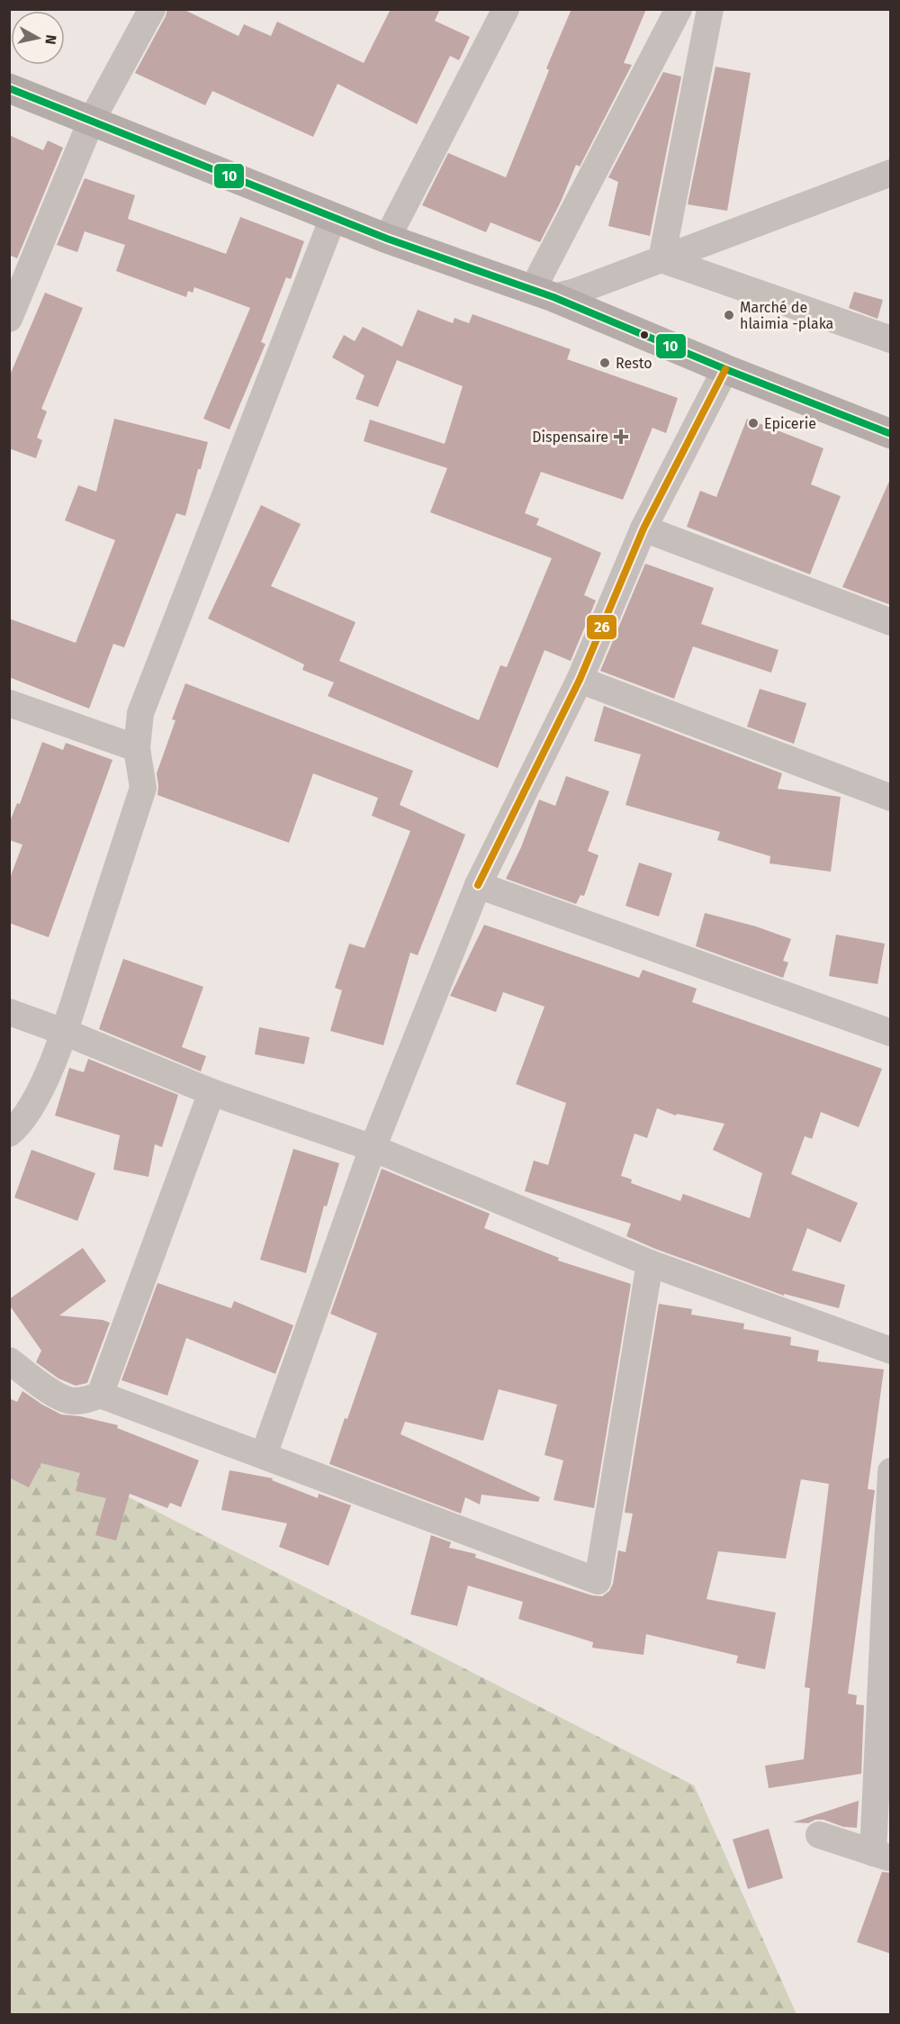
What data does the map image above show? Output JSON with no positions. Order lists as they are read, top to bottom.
{
  "places": {
    "other": ["Marché de hlaimia -plaka", "Resto", "Epicerie"],
    "health": ["Dispensaire"]
  },
  "lines": ["transit line 10", "transit line 26"],
  "north": "right"
}
